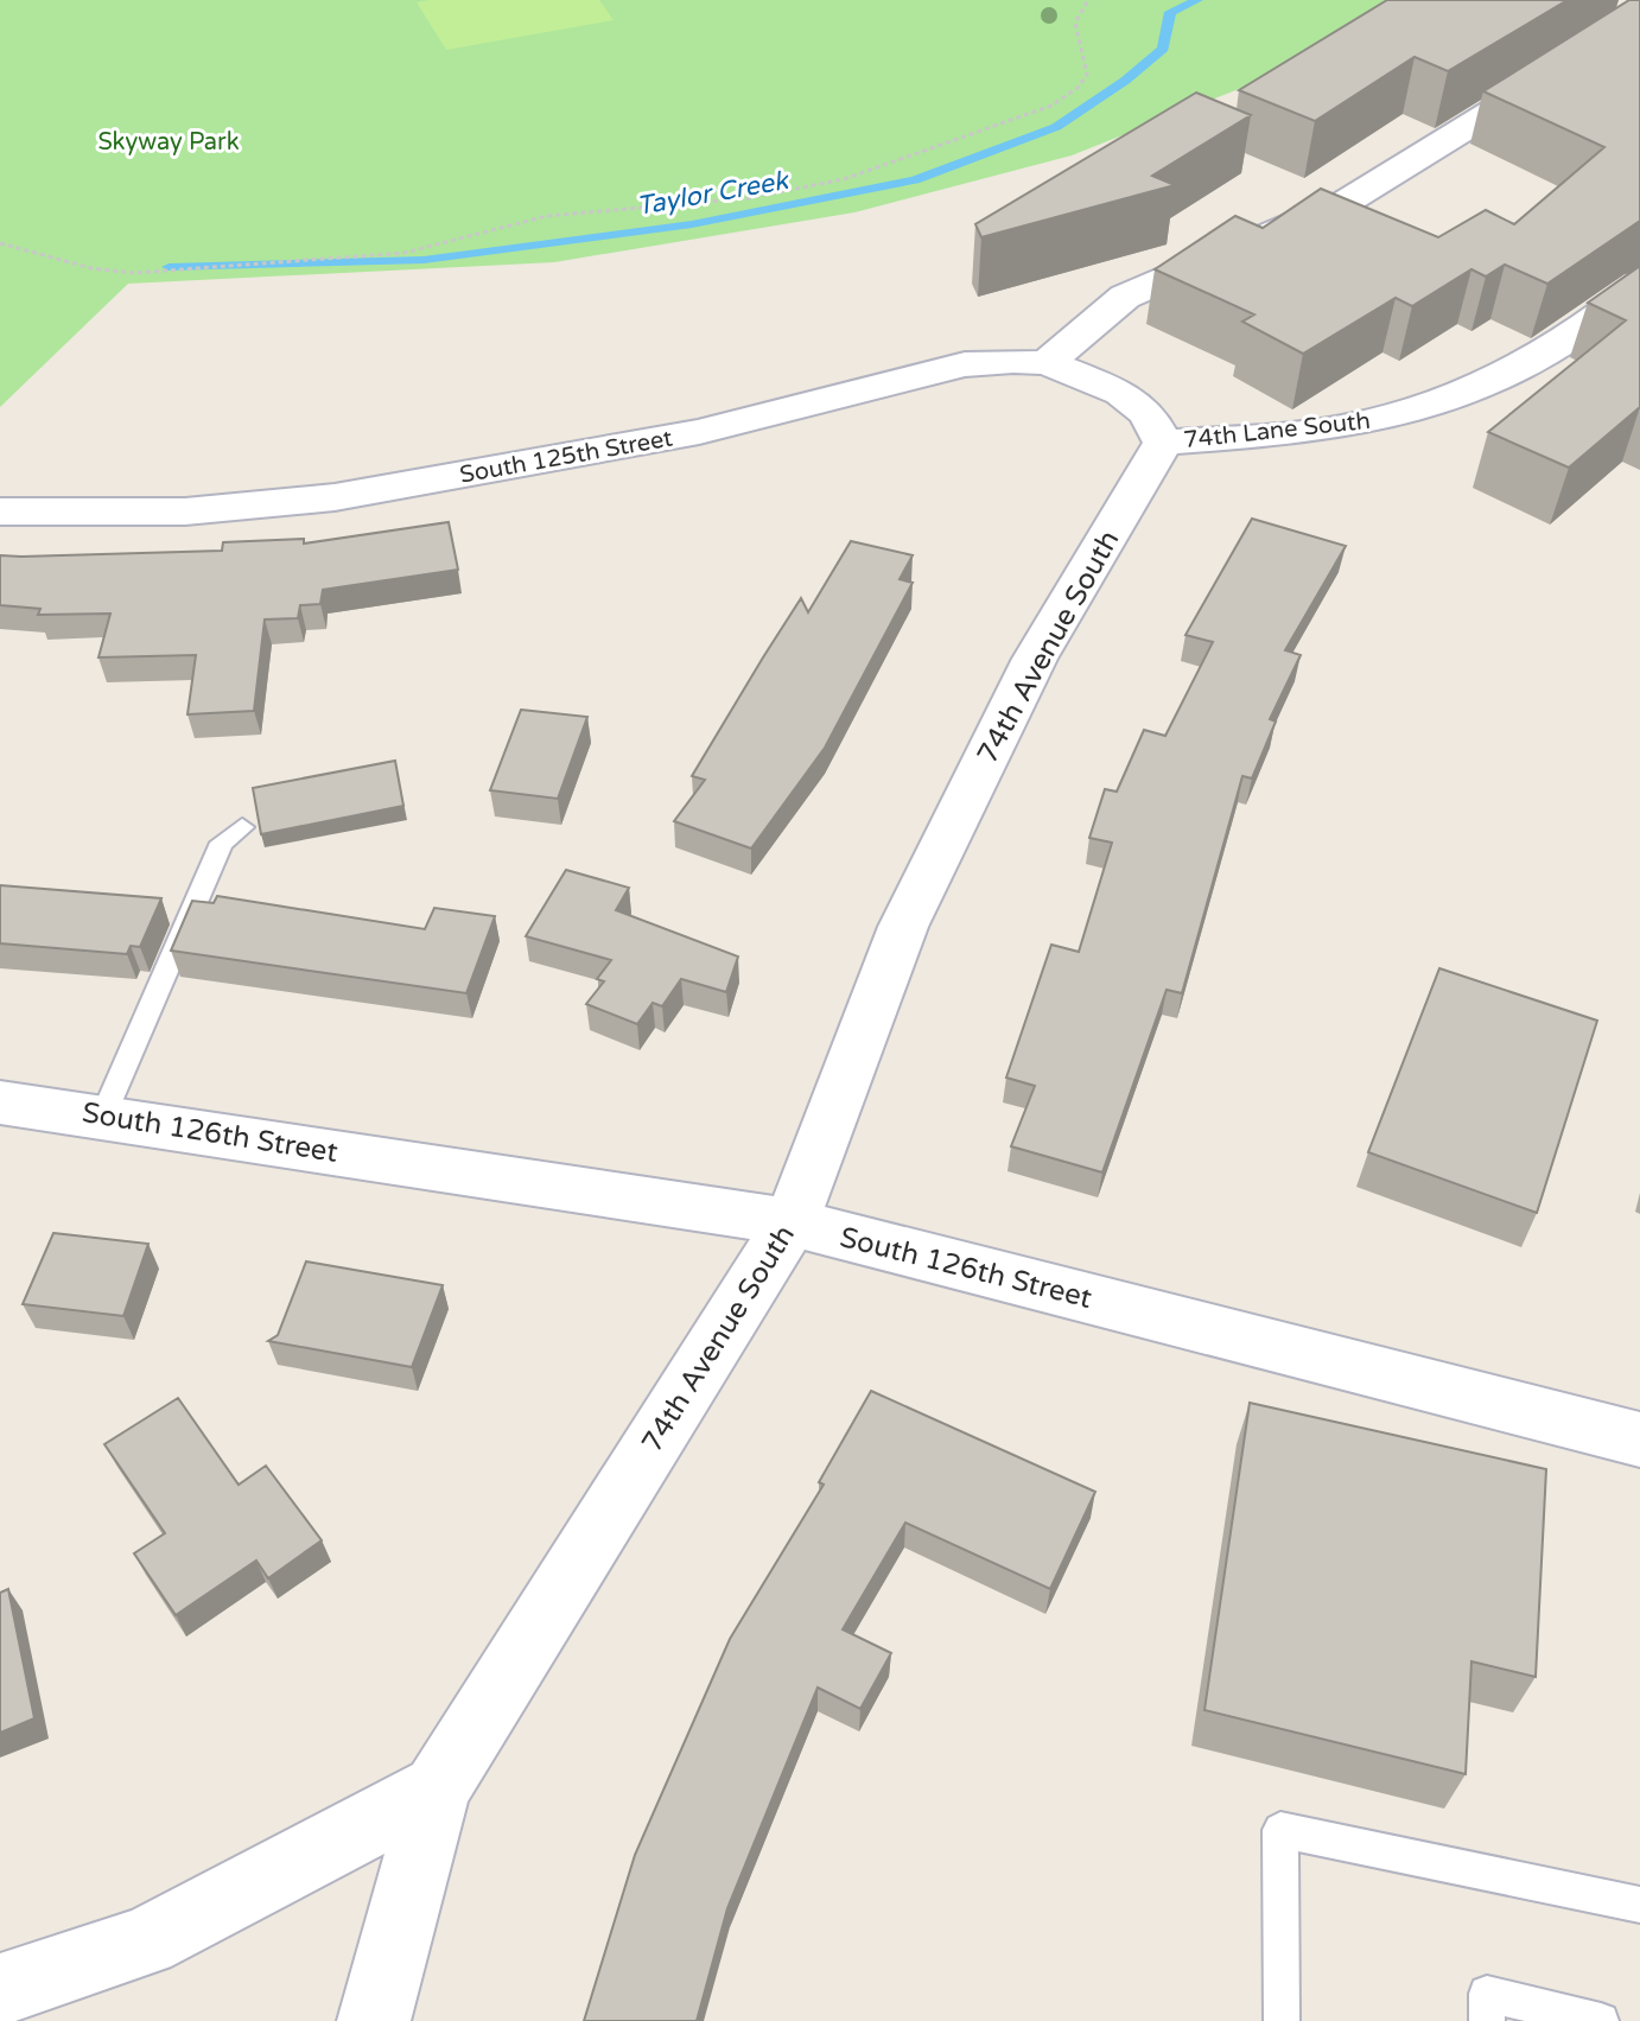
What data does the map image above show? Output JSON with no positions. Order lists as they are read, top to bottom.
{
  "streets": {
    "street": [
      "74th Lane South",
      "South 125th Street",
      "74th Avenue South",
      "South 126th Street"
    ]
  },
  "crossings": [
    ["74th Lane South", "South 125th Street"],
    ["74th Lane South", "74th Avenue South"],
    ["South 125th Street", "74th Avenue South"],
    ["74th Avenue South", "South 126th Street"]
  ],
  "water": ["Taylor Creek"],
  "parks": ["Skyway Park"]
}
